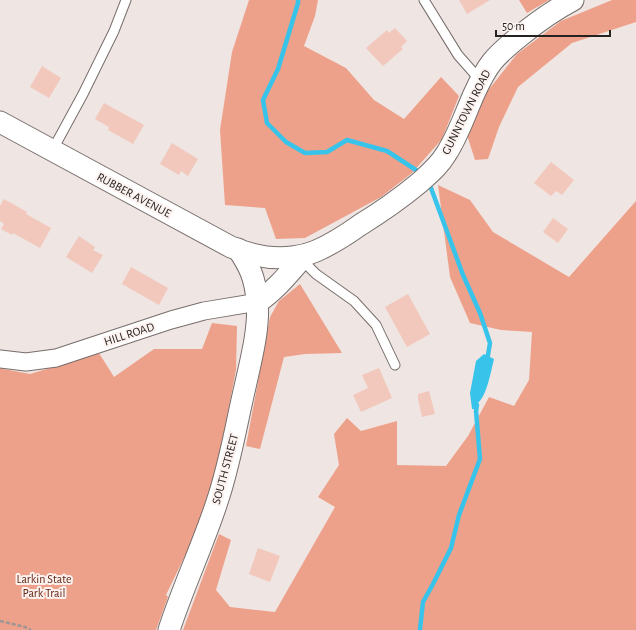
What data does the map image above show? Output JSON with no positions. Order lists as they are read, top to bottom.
{
  "streets": {
    "street": [
      "GUNNTOWN ROAD",
      "RUBBER AVENUE",
      "HILL ROAD",
      "SOUTH STREET"
    ]
  },
  "crossings": [
    ["GUNNTOWN ROAD", "RUBBER AVENUE"],
    ["RUBBER AVENUE", "SOUTH STREET"],
    ["HILL ROAD", "SOUTH STREET"]
  ],
  "parks": ["Larkin State Park Trail"],
  "scale_bar": "50 m"
}
